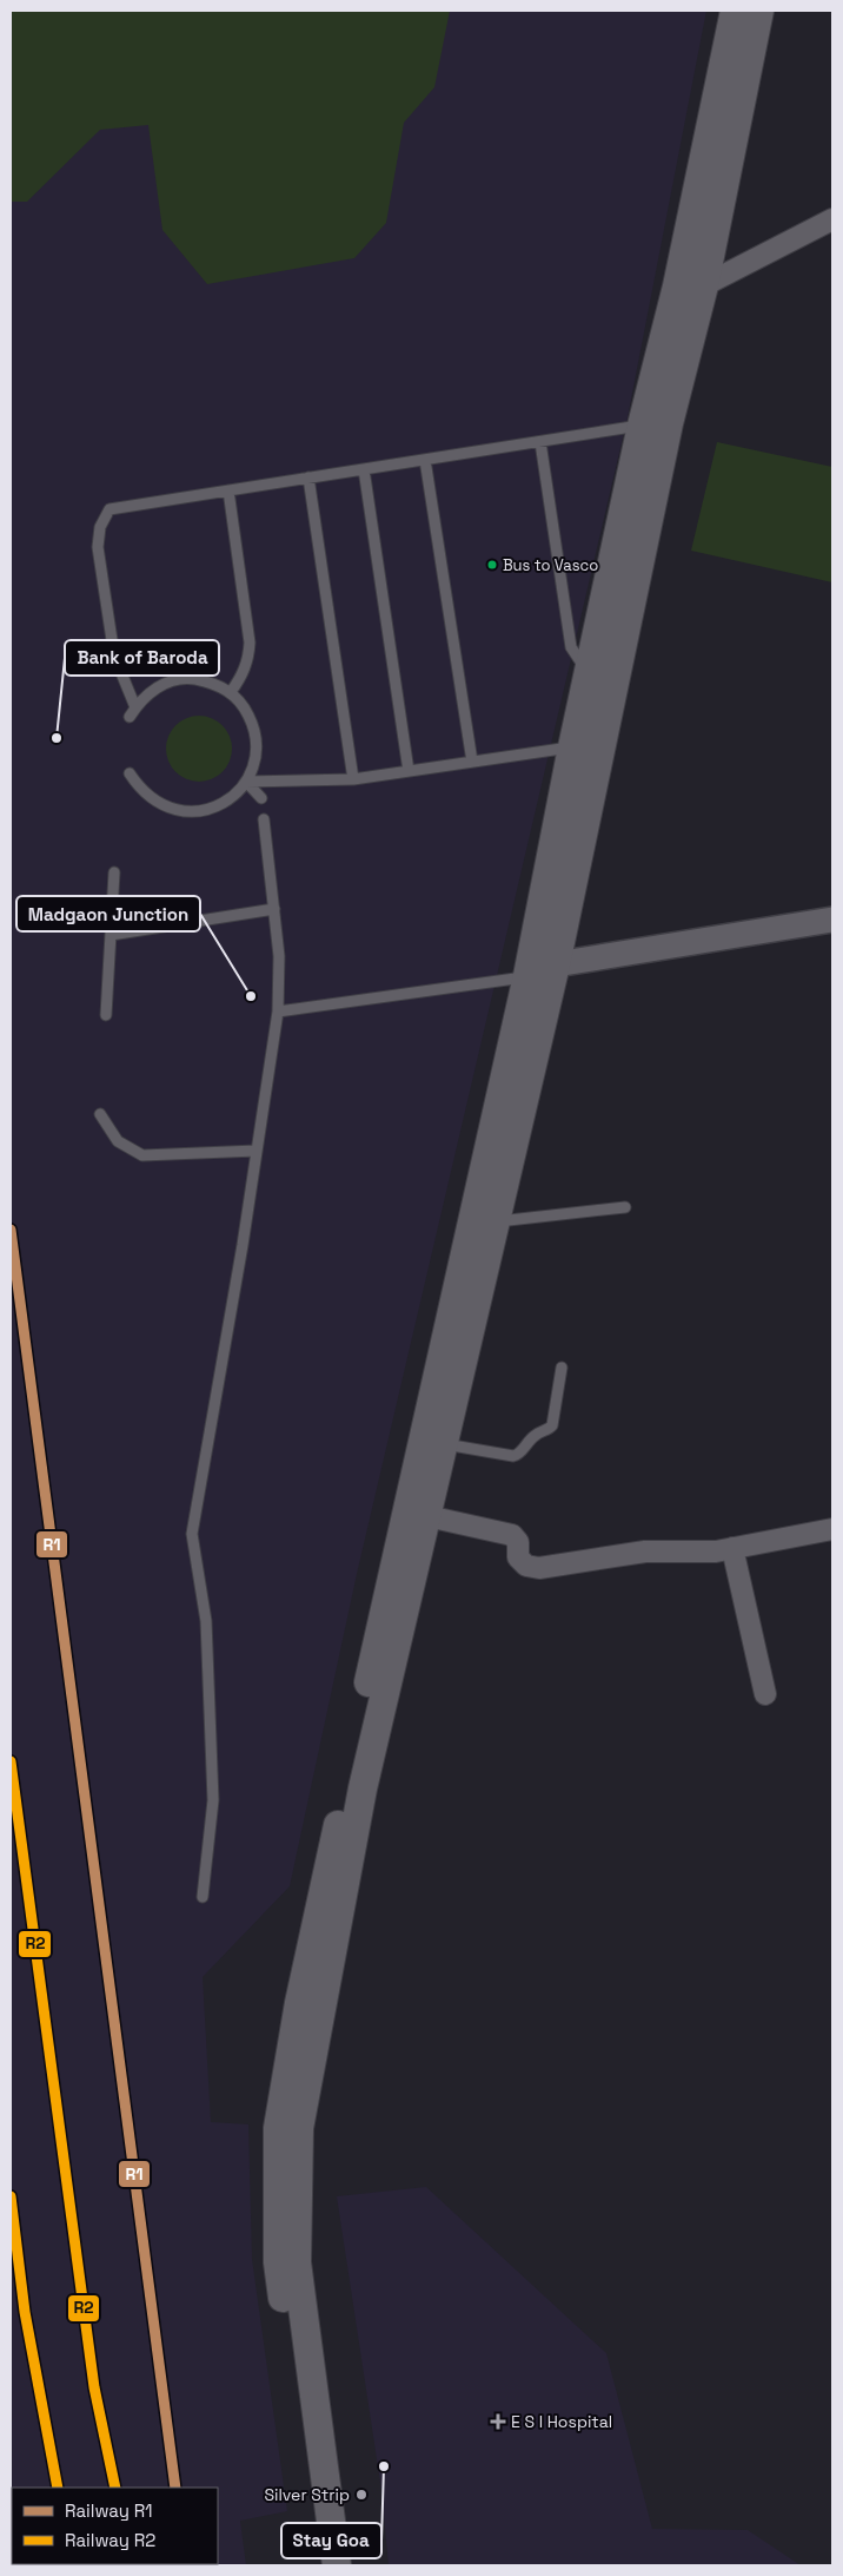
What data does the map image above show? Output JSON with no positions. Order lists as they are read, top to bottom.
{
  "places": {
    "other": [
      "Bus to Vasco",
      "Bank of Baroda",
      "Madgaon Junction",
      "Stay Goa",
      "Silver Strip"
    ],
    "health": ["E S I Hospital"]
  },
  "lines": ["rail line R1", "rail line R2"],
  "legend": ["Railway R1", "Railway R2"]
}
